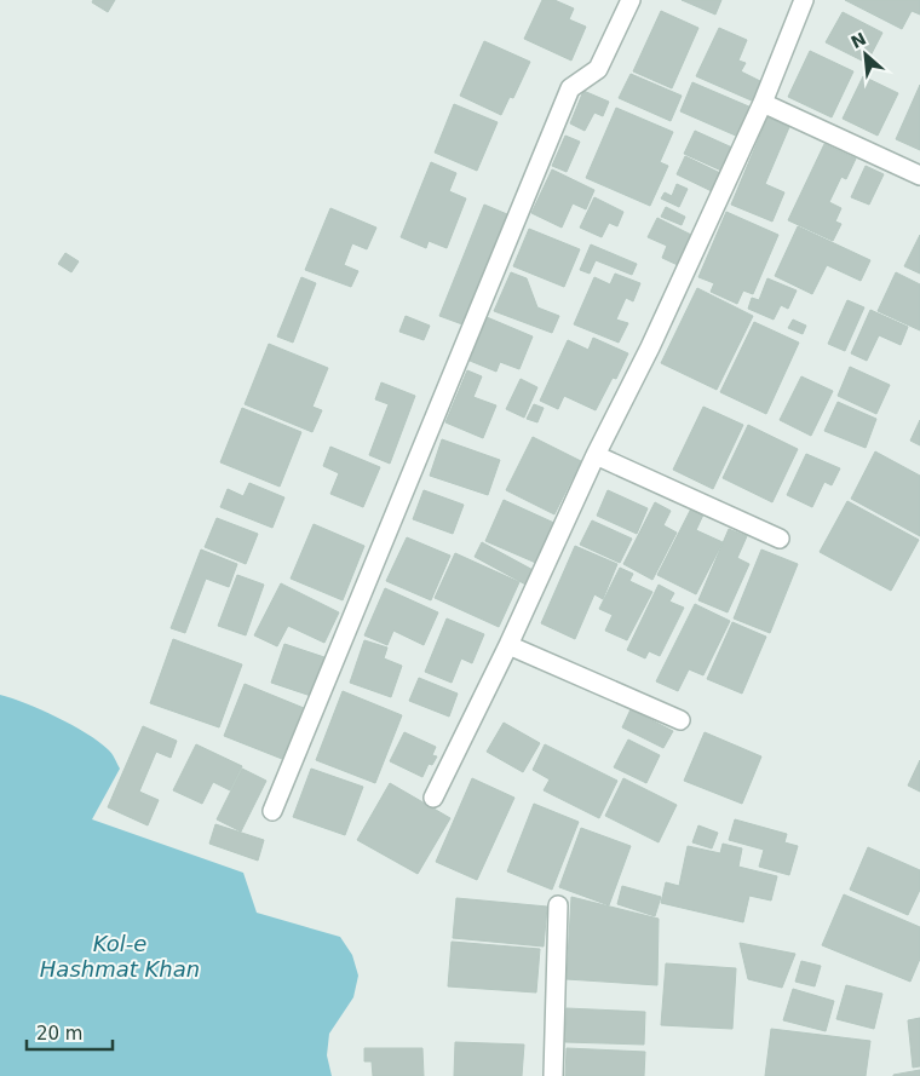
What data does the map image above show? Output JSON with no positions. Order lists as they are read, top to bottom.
{
  "water": ["Kol-e Hashmat Khan"],
  "scale_bar": "20 m",
  "north": "top left"
}
